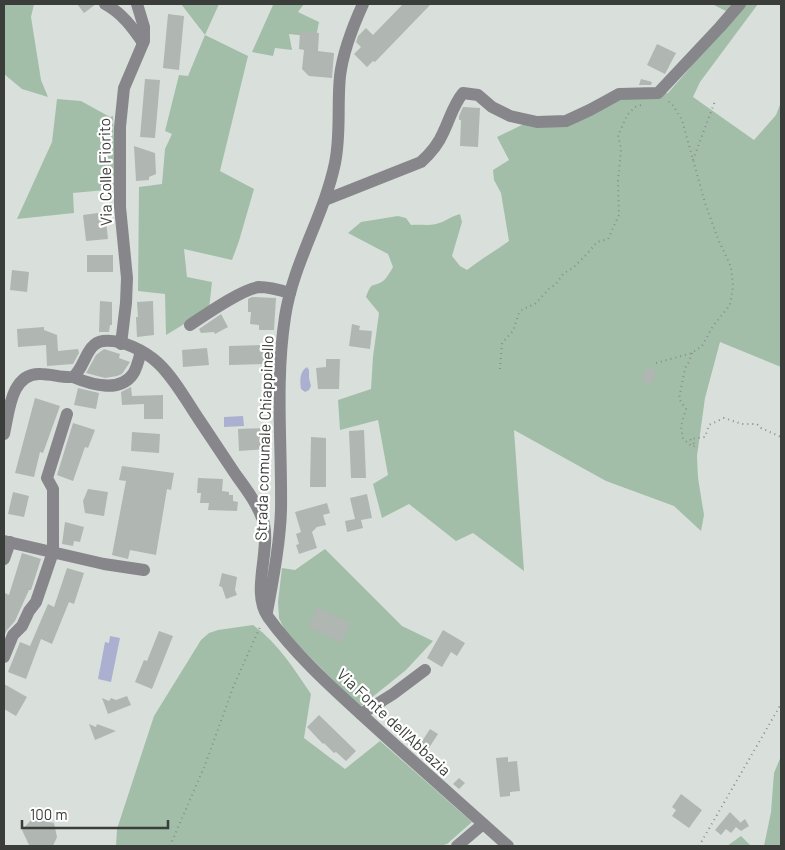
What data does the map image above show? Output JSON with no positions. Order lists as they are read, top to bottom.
{
  "streets": {
    "street": ["Via Colle Fiorito", "Strada comunale Chiappinello", "Via Fonte dell'Abbazia"]
  },
  "crossings": [
    ["Strada comunale Chiappinello", "Via Fonte dell'Abbazia"]
  ],
  "scale_bar": "100 m"
}
